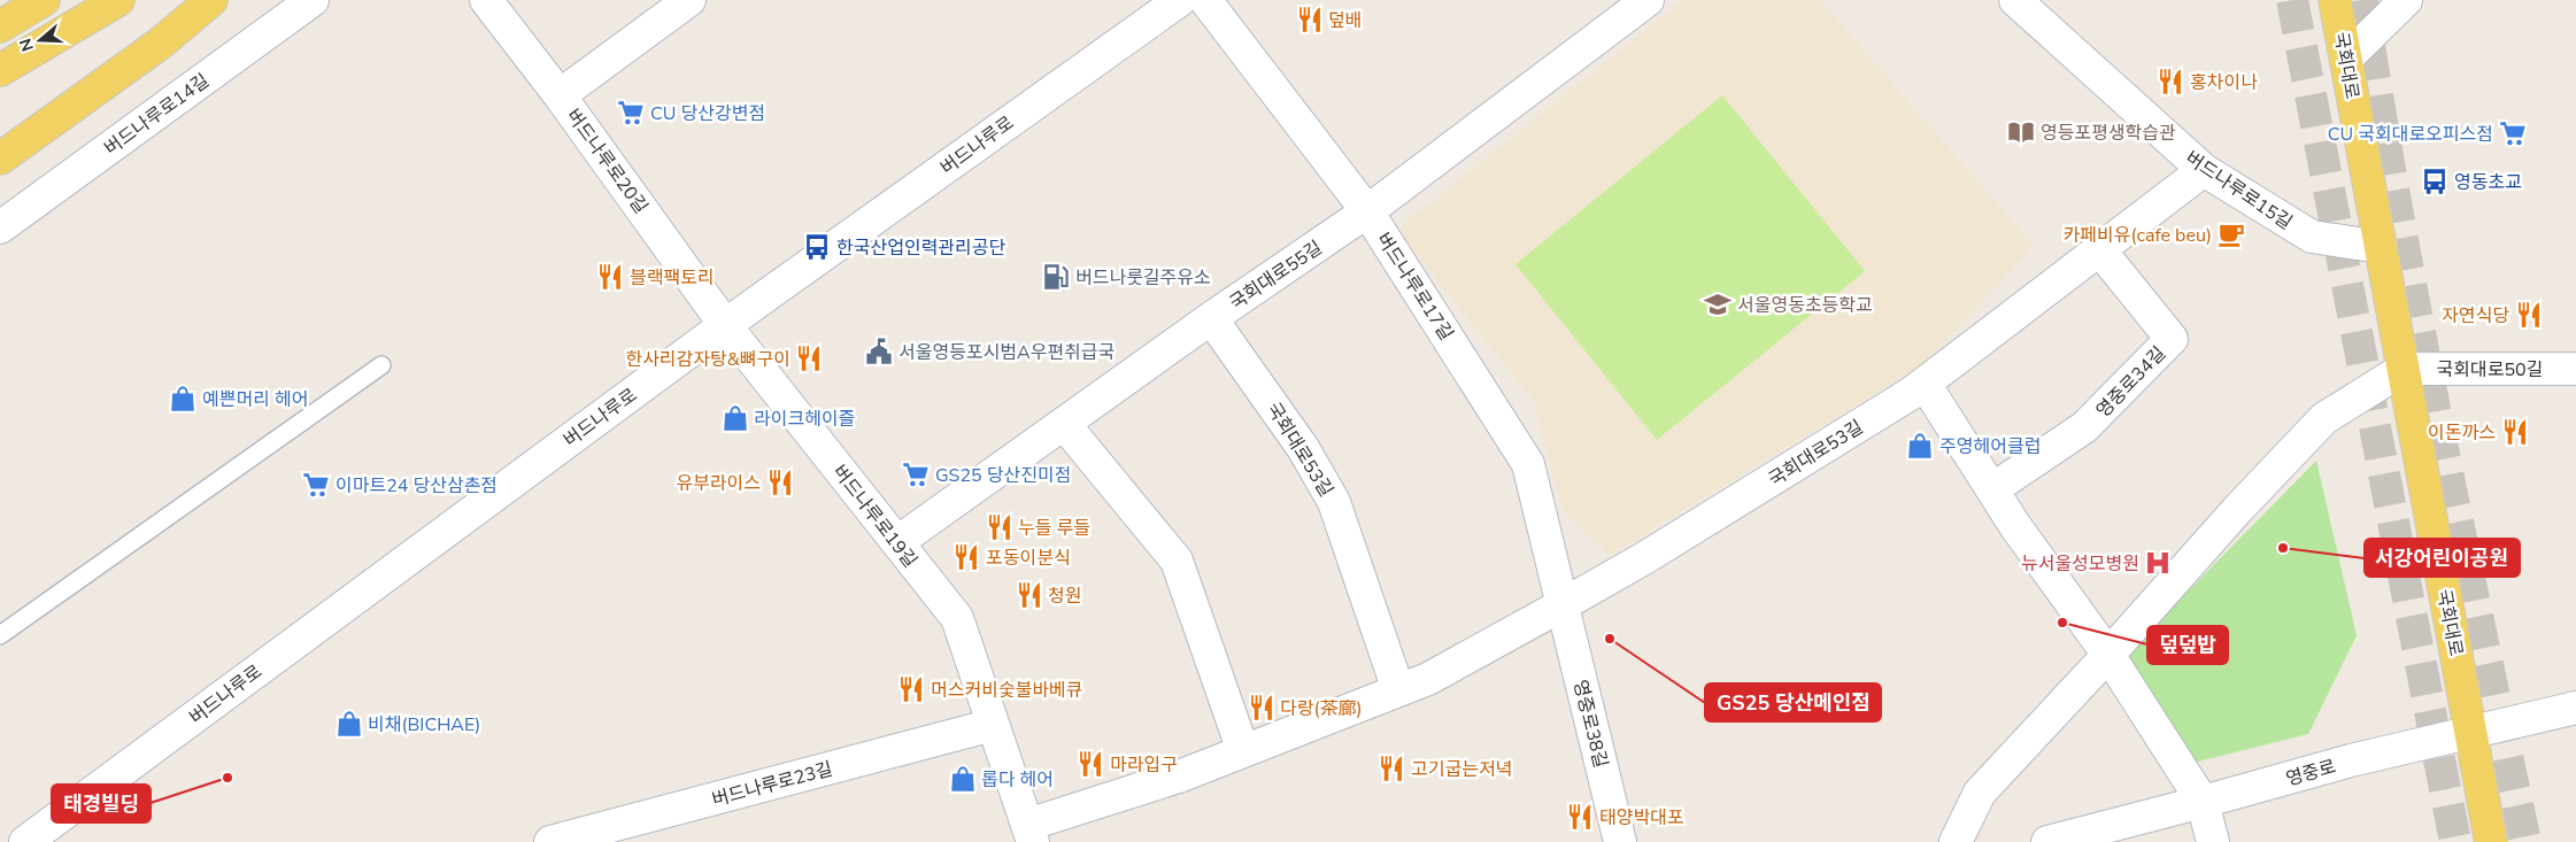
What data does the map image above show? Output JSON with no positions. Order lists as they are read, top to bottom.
{
  "streets": {
    "main road": ["국회대로"],
    "street": [
      "버드나루로14길",
      "버드나루로",
      "버드나루로20길",
      "버드나루로15길",
      "국회대로55길",
      "버드나루로17길",
      "국회대로50길",
      "영중로34길",
      "국회대로53길",
      "버드나루로19길",
      "영중로38길",
      "영중로",
      "버드나루로23길"
    ]
  },
  "crossings": [
    ["국회대로", "버드나루로15길"],
    ["국회대로", "국회대로50길"],
    ["국회대로", "영중로"],
    ["버드나루로", "버드나루로20길"],
    ["버드나루로", "버드나루로19길"],
    ["버드나루로20길", "버드나루로19길"],
    ["버드나루로15길", "국회대로53길"],
    ["국회대로55길", "버드나루로17길"],
    ["국회대로55길", "국회대로53길"],
    ["국회대로55길", "버드나루로19길"],
    ["버드나루로17길", "국회대로53길"],
    ["버드나루로17길", "영중로38길"],
    ["영중로34길", "국회대로53길"],
    ["국회대로53길", "버드나루로19길"],
    ["국회대로53길", "영중로38길"],
    ["버드나루로19길", "버드나루로23길"]
  ],
  "places": {
    "restaurant": [
      "덮배",
      "홍차이나",
      "블랙팩토리",
      "자연식당",
      "한사리감자탕&뼈구이",
      "이돈까스",
      "유부라이스",
      "누들 루들",
      "포동이분식",
      "청원",
      "머스커비숯불바베큐",
      "다랑(茶廊)",
      "마라입구",
      "고기굽는저녁",
      "태양박대포"
    ],
    "supermarket": [
      "CU 당산강변점",
      "CU 국회대로오피스점",
      "GS25 당산진미점",
      "이마트24 당산삼촌점"
    ],
    "library": ["영등포평생학습관"],
    "bus stop": ["영동초교", "한국산업인력관리공단"],
    "cafe": ["카페비유(cafe beu)"],
    "fuel station": ["버드나룻길주유소"],
    "school or university": ["서울영동초등학교"],
    "public building": ["서울영등포시범A우편취급국"],
    "shop": [
      "예쁜머리 헤어",
      "라이크헤이즐",
      "주영헤어클럽",
      "비채(BICHAE)",
      "롭다 헤어"
    ],
    "other": [
      "서강어린이공원",
      "덮덮밥",
      "GS25 당산메인점",
      "태경빌딩"
    ],
    "hospital": ["뉴서울성모병원"]
  },
  "north": "left"
}
